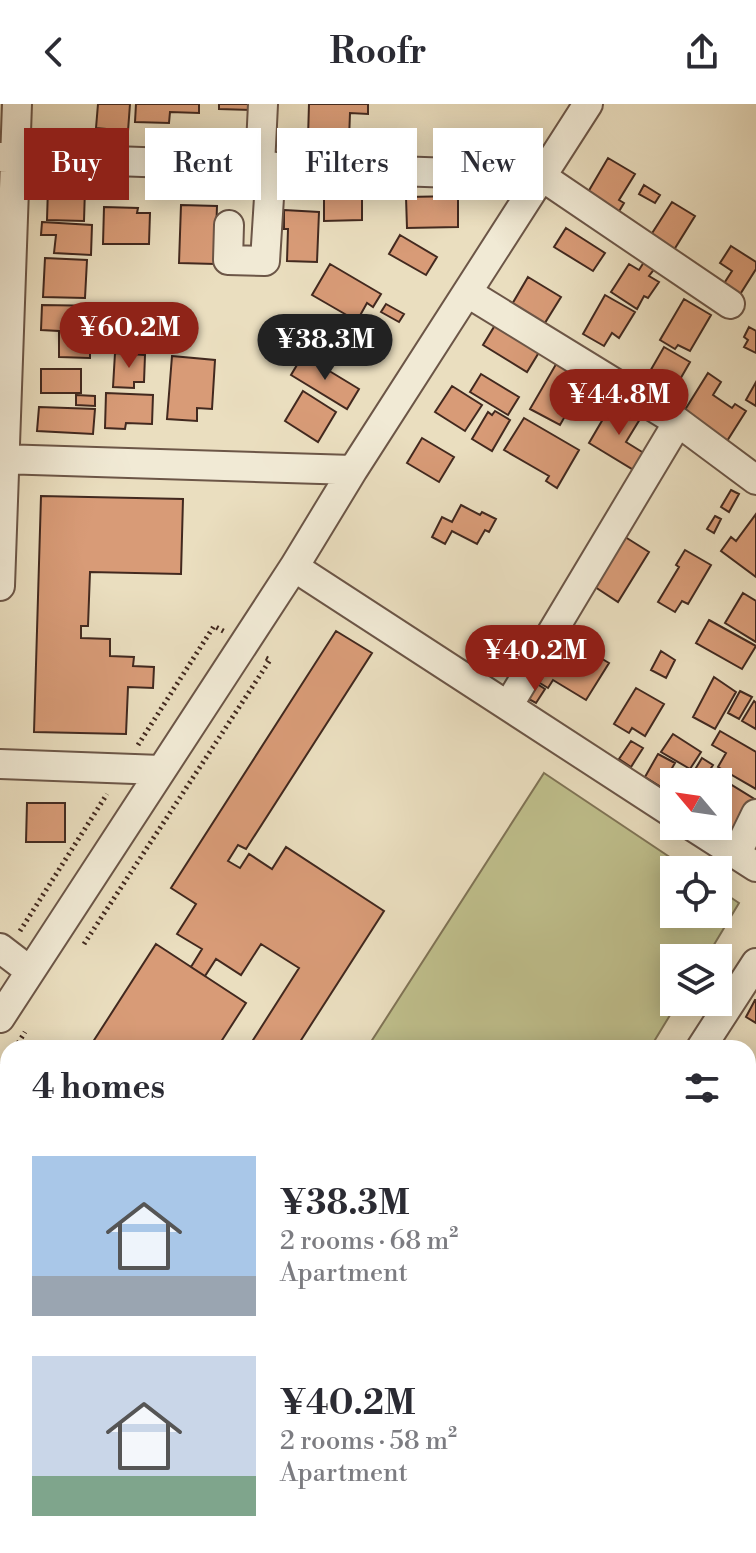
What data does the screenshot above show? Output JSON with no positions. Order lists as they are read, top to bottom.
{
  "north": "top left",
  "page": {
    "header": "Roofr",
    "chip": [
      "Buy",
      "Rent",
      "Filters",
      "New"
    ],
    "price": [
      "¥60.2M",
      "¥38.3M",
      "¥44.8M",
      "¥40.2M"
    ],
    "heading": "4 homes",
    "list": [
      {
        "name": "¥38.3M",
        "note": "2 rooms · 68 m² · Apartment"
      },
      {
        "name": "¥40.2M",
        "note": "2 rooms · 58 m² · Apartment"
      }
    ]
  }
}
